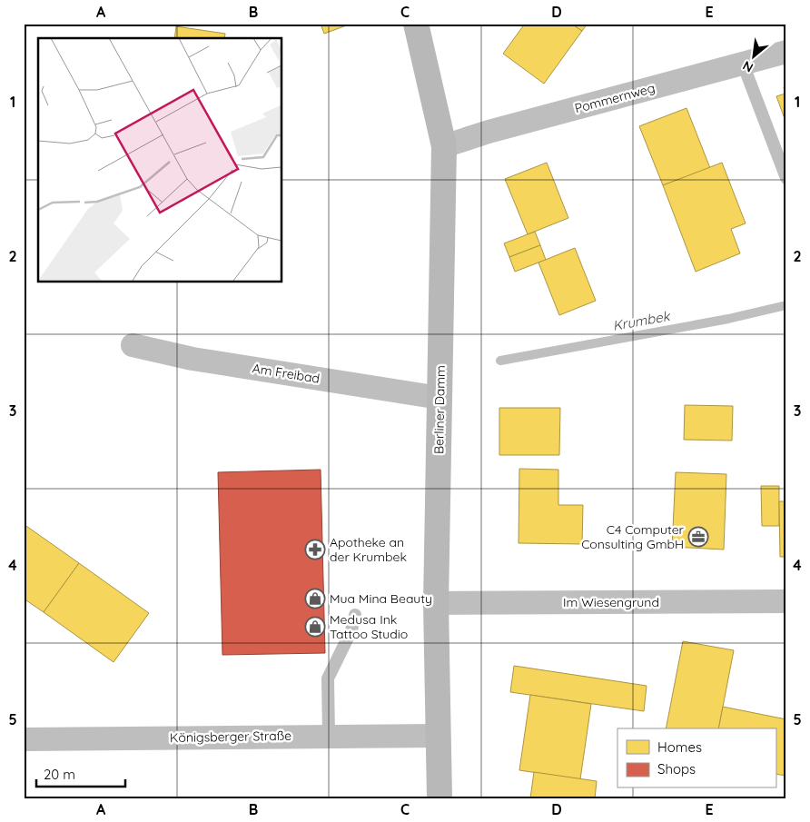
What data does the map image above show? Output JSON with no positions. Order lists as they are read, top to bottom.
{
  "streets": {
    "main road": ["Berliner Damm"],
    "street": [
      "Pommernweg",
      "Am Freibad",
      "Im Wiesengrund",
      "Königsberger Straße"
    ]
  },
  "crossings": [
    ["Pommernweg", "Berliner Damm"],
    ["Am Freibad", "Berliner Damm"],
    ["Berliner Damm", "Im Wiesengrund"],
    ["Berliner Damm", "Königsberger Straße"]
  ],
  "water": ["Krumbek"],
  "places": {
    "office": ["C4 Computer Consulting GmbH"],
    "pharmacy": ["Apotheke an der Krumbek"],
    "shop": ["Mua Mina Beauty", "Medusa Ink Tattoo Studio"]
  },
  "legend": ["Homes", "Shops"],
  "scale_bar": "20 m",
  "north": "bottom left",
  "grid": {
    "columns": [
      "A",
      "B",
      "C",
      "D",
      "E"
    ],
    "rows": [
      "1",
      "2",
      "3",
      "4",
      "5"
    ]
  }
}
